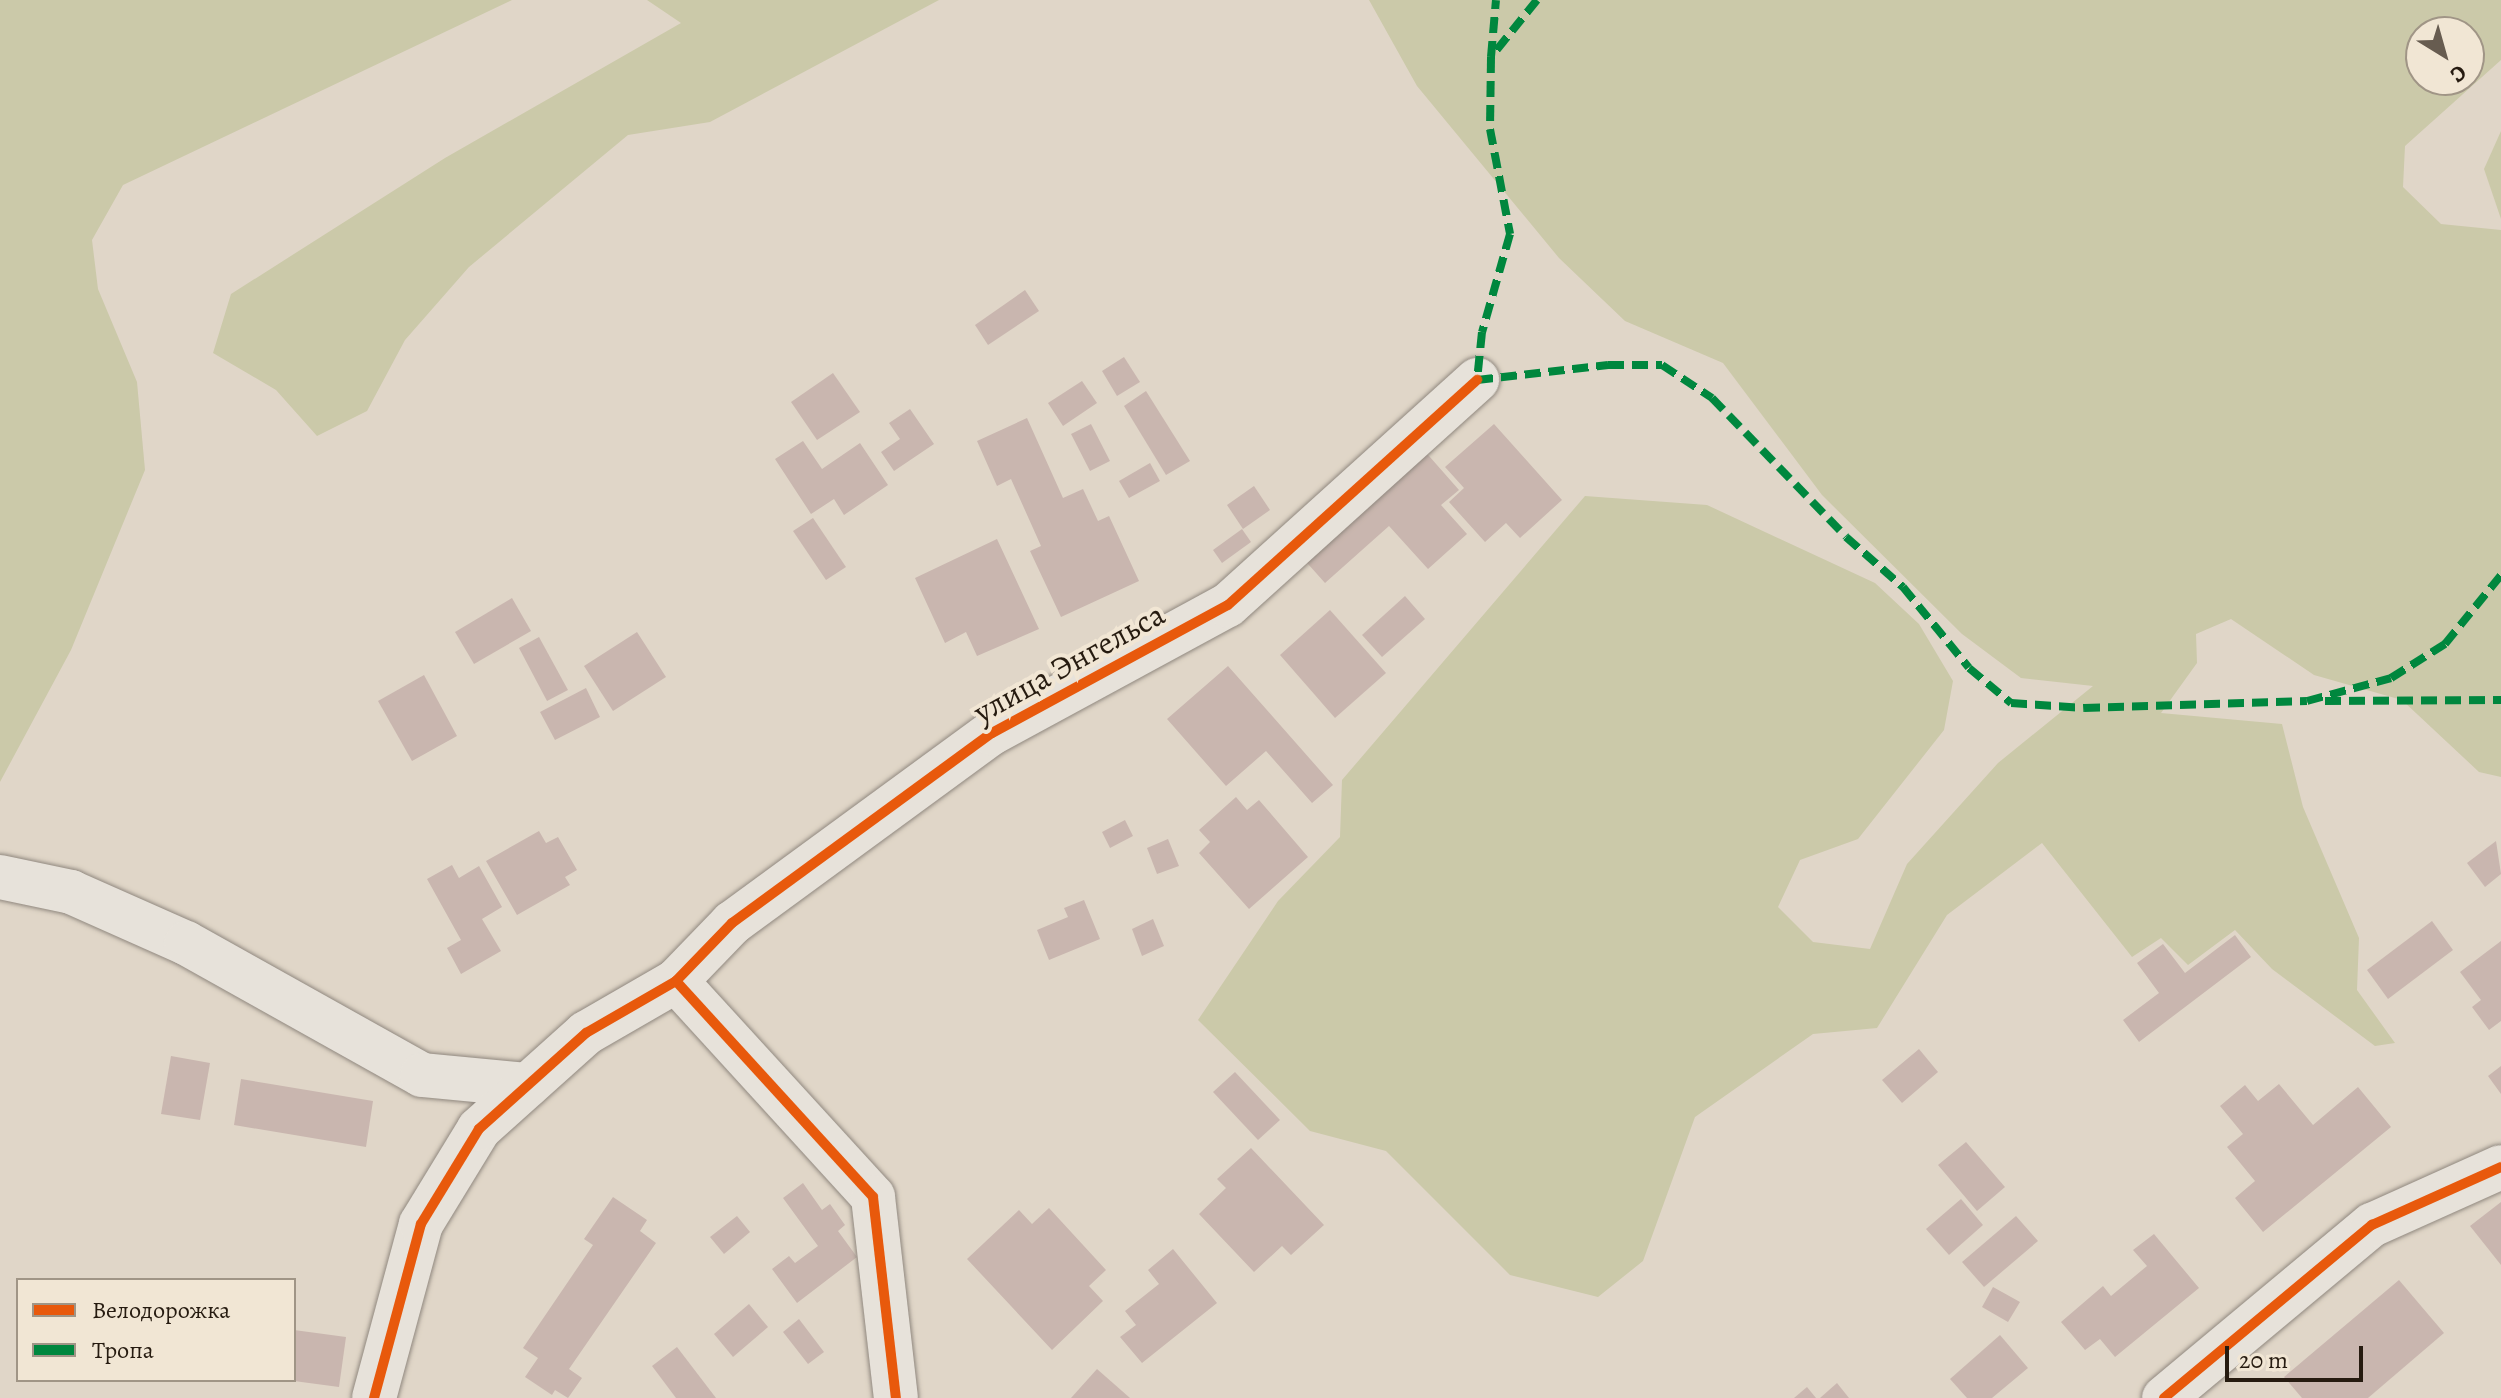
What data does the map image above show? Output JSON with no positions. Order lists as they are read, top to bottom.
{
  "streets": {
    "street": ["улица Энгельса"]
  },
  "legend": ["Велодорожка", "Тропа"],
  "scale_bar": "20 m",
  "north": "bottom right"
}
